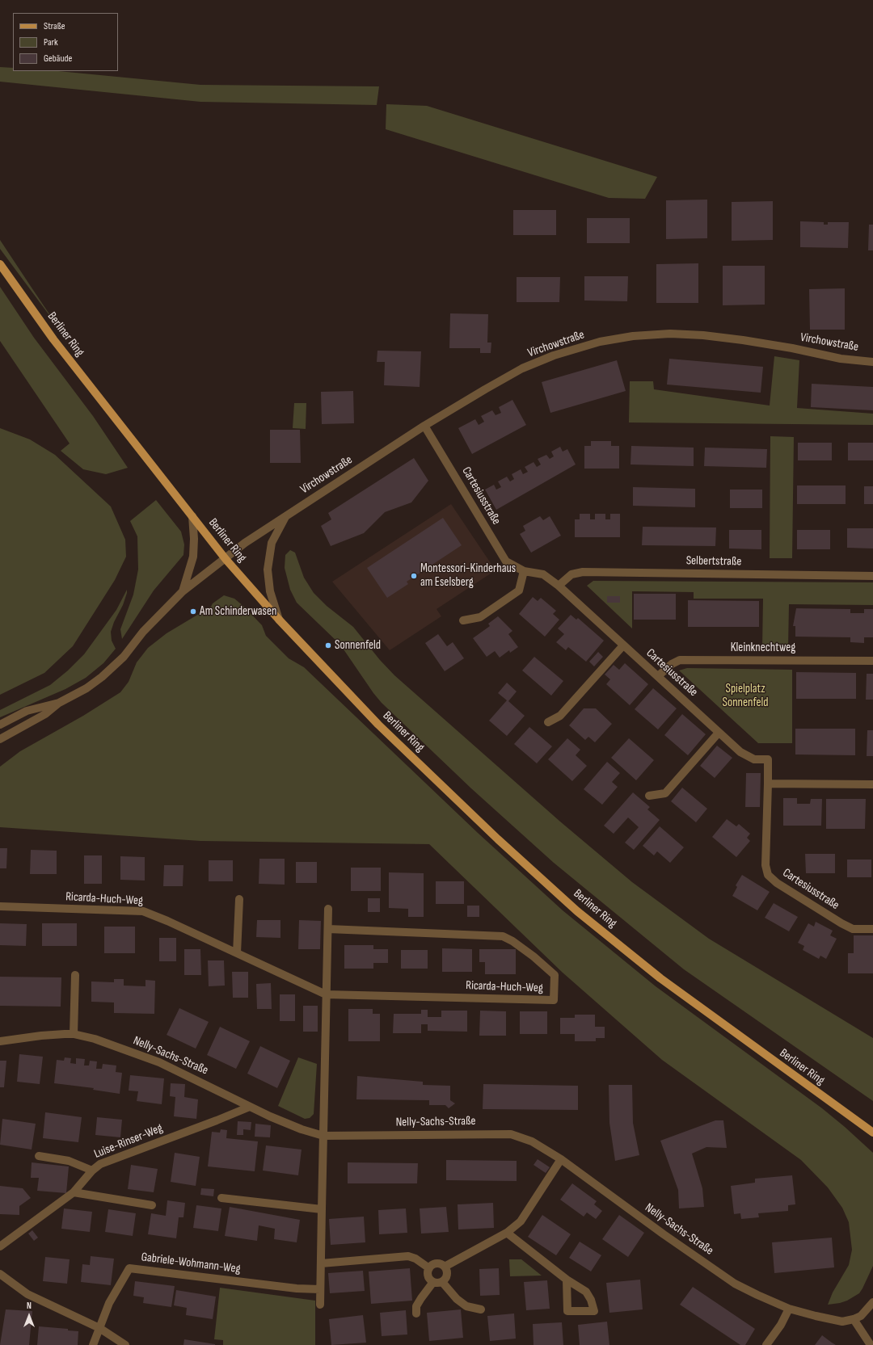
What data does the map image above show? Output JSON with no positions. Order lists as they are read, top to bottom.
{
  "streets": {
    "main road": ["Berliner Ring"],
    "street": [
      "Virchowstraße",
      "Cartesiusstraße",
      "Selbertstraße",
      "Kleinknechtweg",
      "Ricarda-Huch-Weg",
      "Nelly-Sachs-Straße",
      "Luise-Rinser-Weg",
      "Gabriele-Wohmann-Weg"
    ]
  },
  "crossings": [
    ["Berliner Ring", "Virchowstraße"],
    ["Virchowstraße", "Cartesiusstraße"],
    ["Cartesiusstraße", "Selbertstraße"],
    ["Cartesiusstraße", "Kleinknechtweg"],
    ["Nelly-Sachs-Straße", "Luise-Rinser-Weg"]
  ],
  "parks": ["Spielplatz Sonnenfeld"],
  "places": ["Montessori-Kinderhaus am Eselsberg", "Am Schinderwasen", "Sonnenfeld"],
  "legend": ["Straße", "Park", "Gebäude"],
  "north": "top"
}
